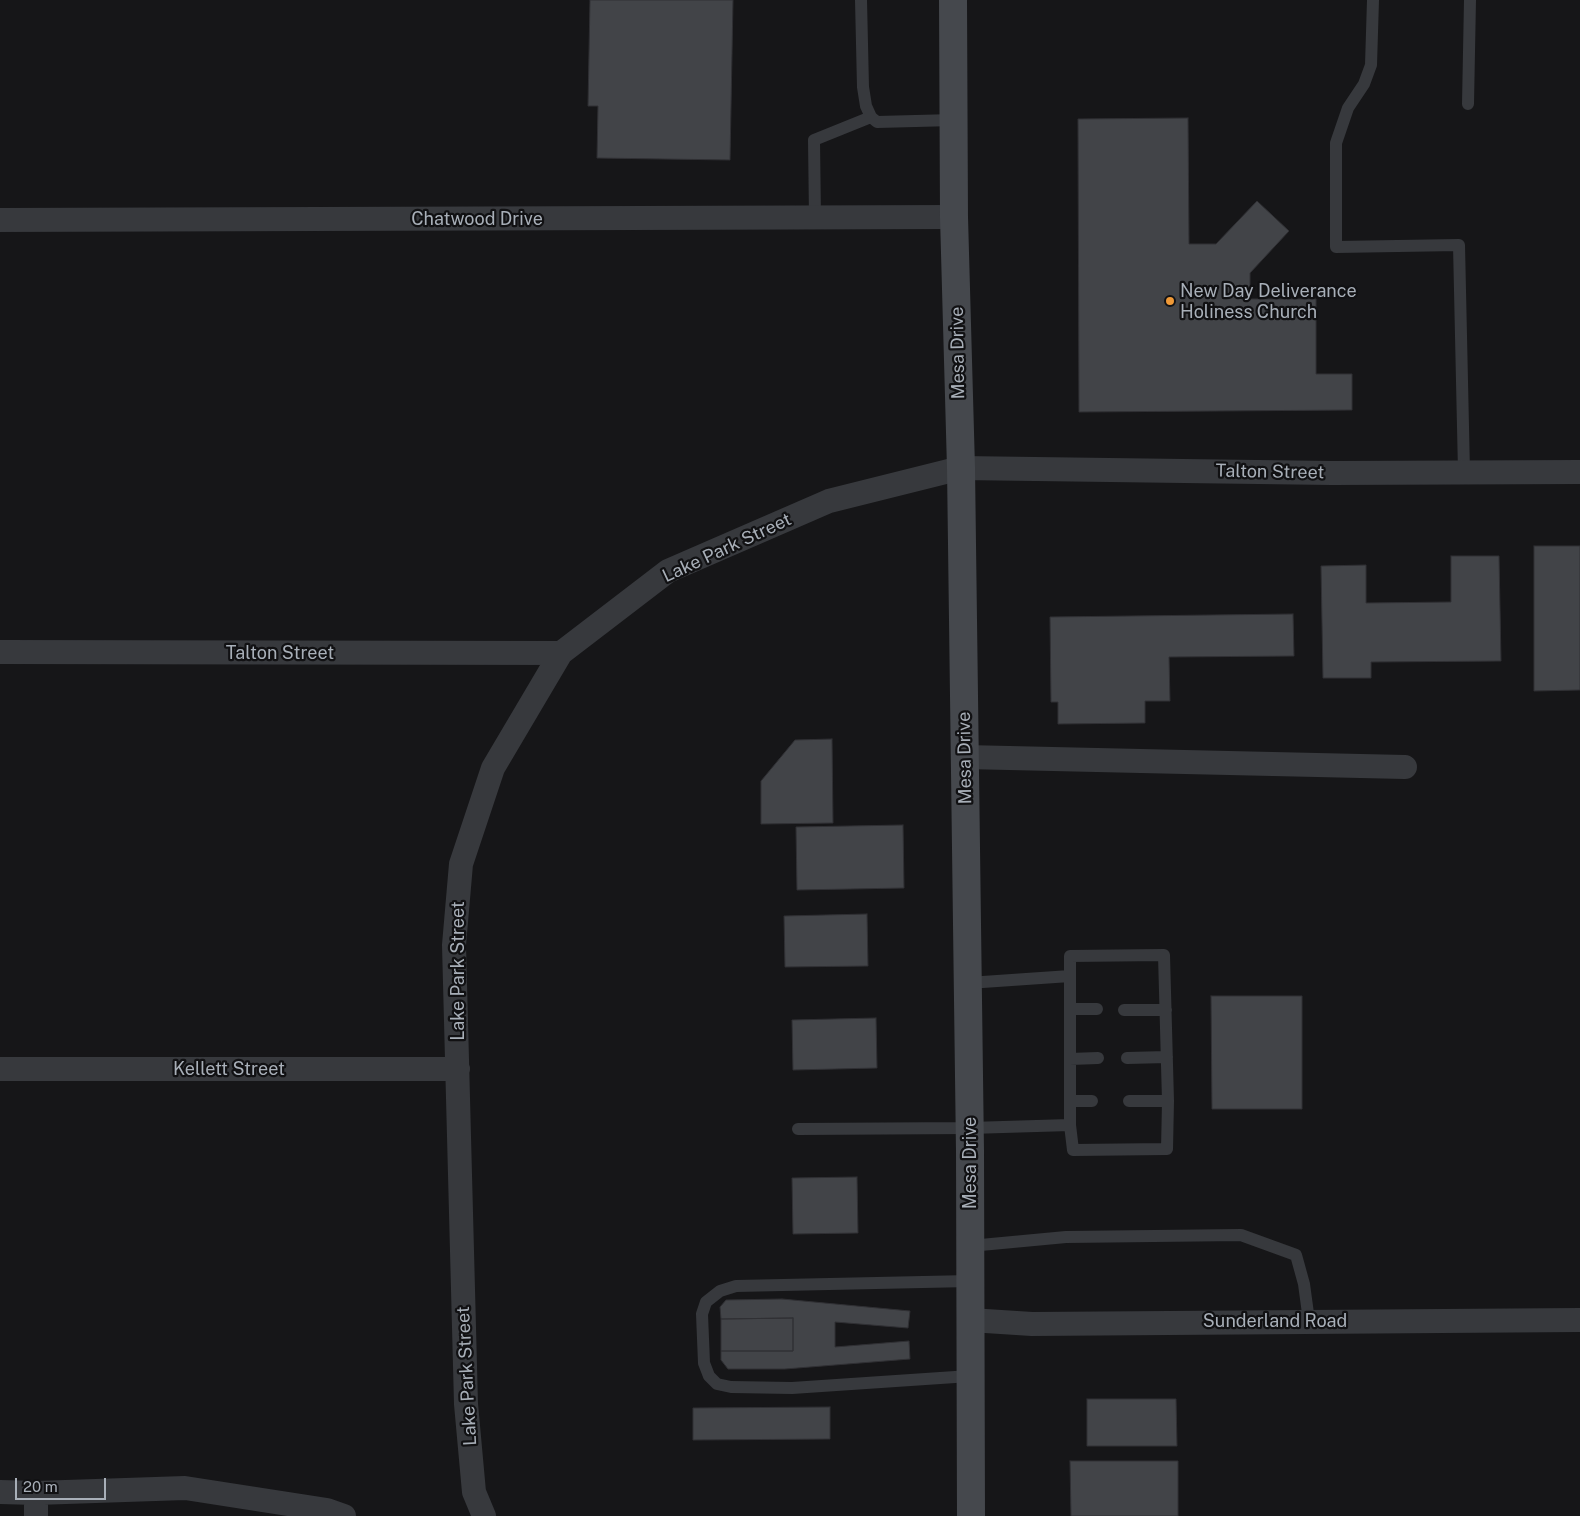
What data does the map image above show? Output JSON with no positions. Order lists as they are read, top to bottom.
{
  "streets": {
    "main road": ["Mesa Drive"],
    "street": [
      "Chatwood Drive",
      "Talton Street",
      "Lake Park Street",
      "Kellett Street",
      "Sunderland Road"
    ]
  },
  "crossings": [
    ["Chatwood Drive", "Mesa Drive"],
    ["Mesa Drive", "Talton Street"],
    ["Mesa Drive", "Lake Park Street"],
    ["Mesa Drive", "Sunderland Road"],
    ["Talton Street", "Lake Park Street"],
    ["Lake Park Street", "Kellett Street"]
  ],
  "places": ["New Day Deliverance Holiness Church"],
  "scale_bar": "20 m"
}
